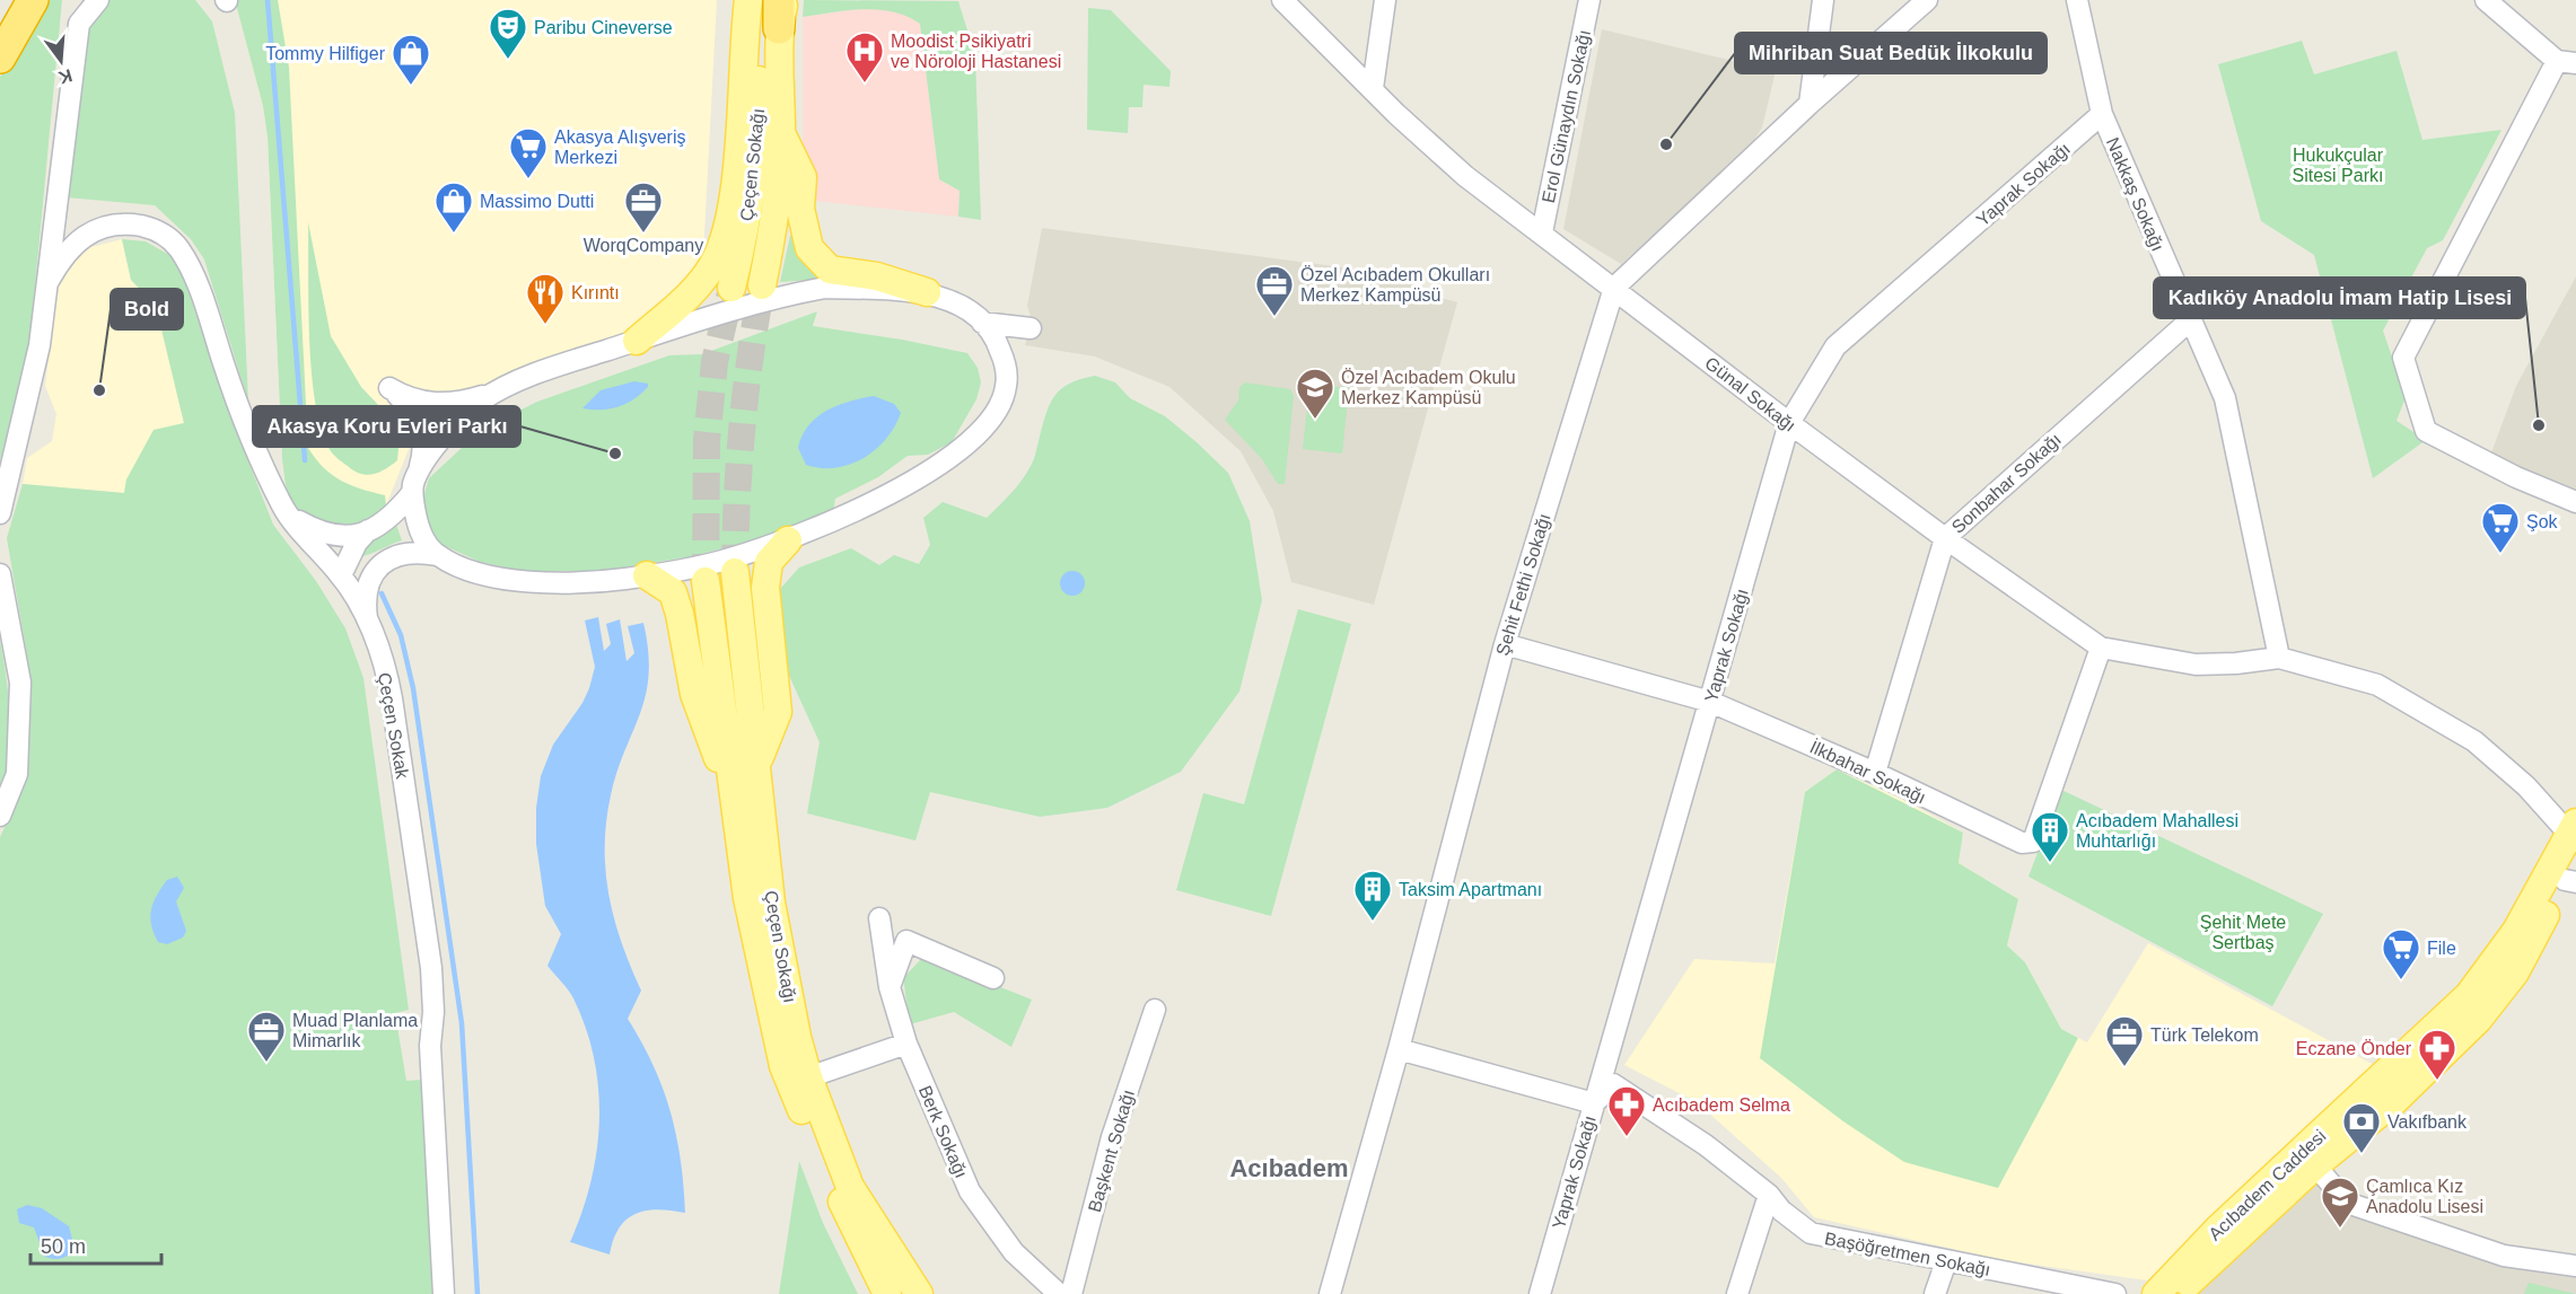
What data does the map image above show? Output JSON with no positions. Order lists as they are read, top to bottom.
{
  "streets": {
    "main road": ["Çeçen Sokağı", "Acıbadem Caddesi"],
    "street": [
      "Erol Günaydın Sokağı",
      "Yaprak Sokağı",
      "Nakkaş Sokağı",
      "Günal Sokağı",
      "Sonbahar Sokağı",
      "Şehit Fethi Sokağı",
      "Çeçen Sokak",
      "İlkbahar Sokağı",
      "Berk Sokağı",
      "Başkent Sokağı",
      "Başöğretmen Sokağı"
    ]
  },
  "crossings": [
    ["Erol Günaydın Sokağı", "Günal Sokağı"],
    ["Yaprak Sokağı", "Nakkaş Sokağı"],
    ["Yaprak Sokağı", "Günal Sokağı"],
    ["Yaprak Sokağı", "İlkbahar Sokağı"],
    ["Yaprak Sokağı", "Başöğretmen Sokağı"],
    ["Nakkaş Sokağı", "Günal Sokağı"],
    ["Nakkaş Sokağı", "Sonbahar Sokağı"],
    ["Günal Sokağı", "Sonbahar Sokağı"],
    ["Günal Sokağı", "Şehit Fethi Sokağı"],
    ["Günal Sokağı", "İlkbahar Sokağı"],
    ["Sonbahar Sokağı", "İlkbahar Sokağı"],
    ["Şehit Fethi Sokağı", "İlkbahar Sokağı"]
  ],
  "districts": ["Acıbadem"],
  "parks": ["Hukukçular Sitesi Parkı", "Şehit Mete Sertbaş"],
  "places": {
    "theatre": ["Paribu Cineverse"],
    "hospital": ["Moodist Psikiyatri ve Nöroloji Hastanesi"],
    "shop": ["Tommy Hilfiger", "Massimo Dutti"],
    "other": [
      "Mihriban Suat Bedük İlkokulu",
      "Bold",
      "Kadıköy Anadolu İmam Hatip Lisesi",
      "Akasya Koru Evleri Parkı"
    ],
    "supermarket": ["Akasya Alışveriş Merkezi", "Şok", "File"],
    "office": [
      "WorqCompany",
      "Özel Acıbadem Okulları Merkez Kampüsü",
      "Muad Planlama Mimarlık",
      "Türk Telekom"
    ],
    "restaurant": ["Kırıntı"],
    "school or university": ["Özel Acıbadem Okulu Merkez Kampüsü", "Çamlıca Kız Anadolu Lisesi"],
    "building": ["Acıbadem Mahallesi Muhtarlığı", "Taksim Apartmanı"],
    "pharmacy": ["Eczane Önder", "Acıbadem Selma"],
    "bank": ["Vakıfbank"]
  },
  "scale_bar": "50 m",
  "north": "bottom"
}
